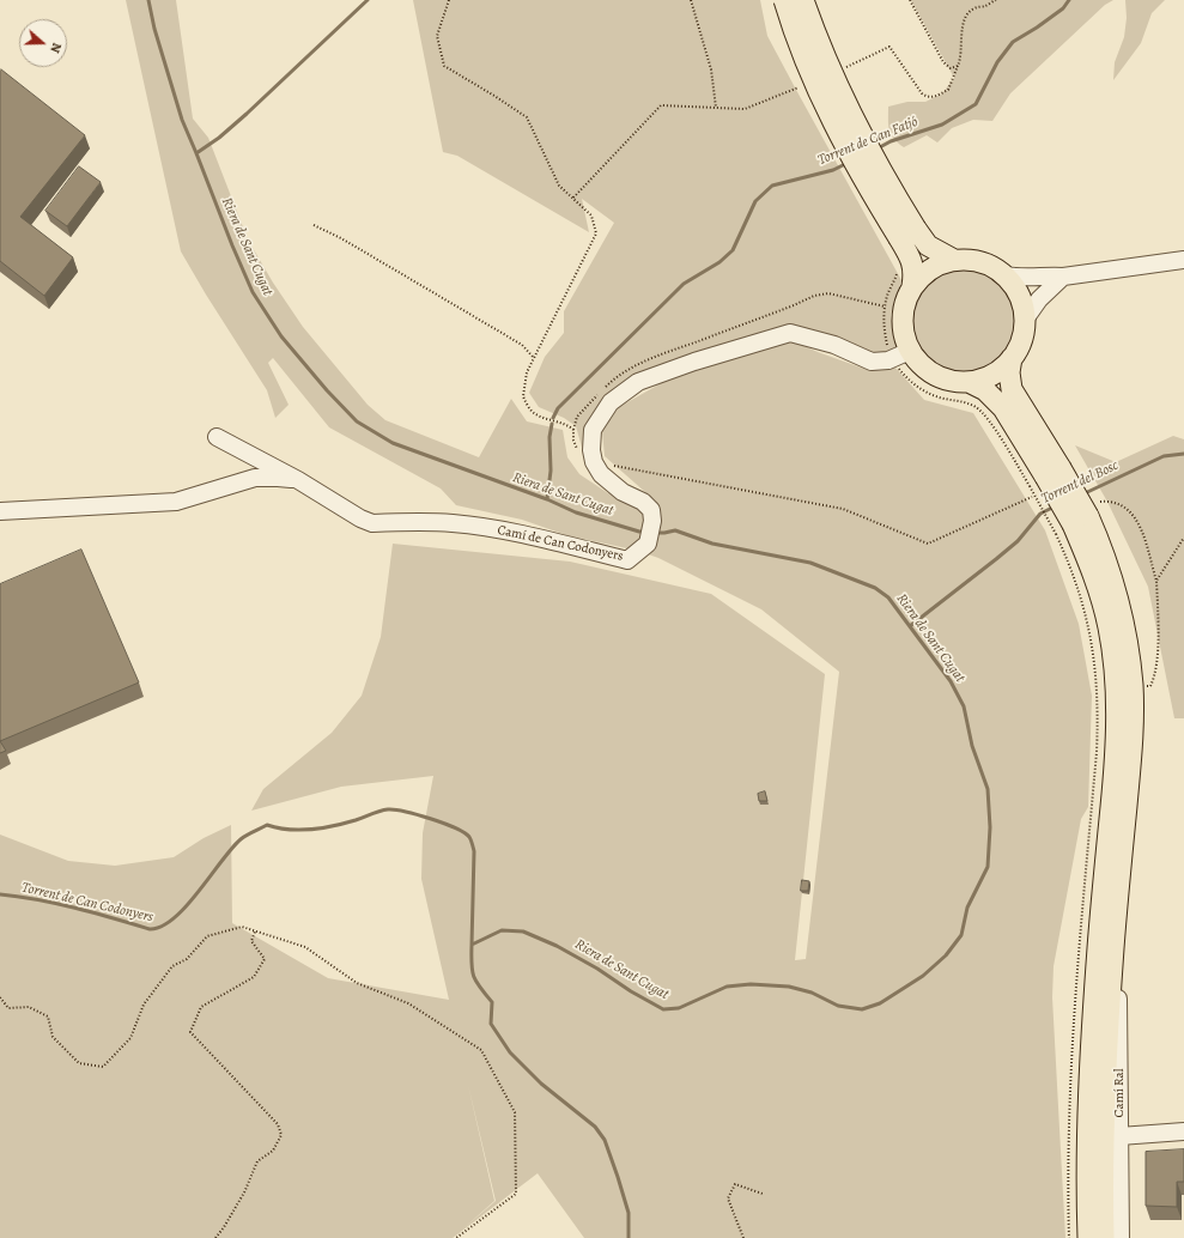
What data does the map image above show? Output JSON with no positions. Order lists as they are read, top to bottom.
{
  "streets": {
    "street": ["Camí de Can Codonyers", "Camí Ral"]
  },
  "water": [
    "Torrent de Can Fatjó",
    "Riera de Sant Cugat",
    "Torrent del Bosc",
    "Torrent de Can Codonyers"
  ],
  "north": "right"
}
